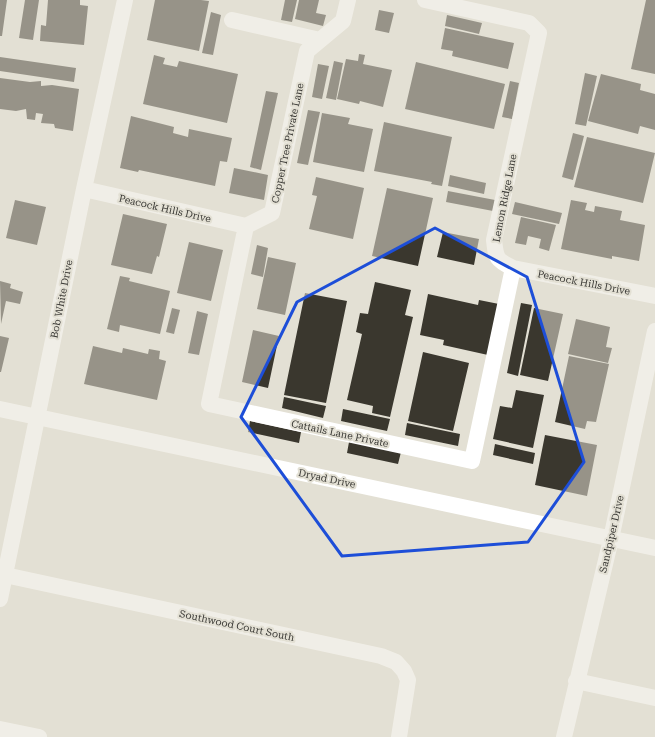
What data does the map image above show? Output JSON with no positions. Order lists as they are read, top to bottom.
{
  "streets": {
    "street": [
      "Copper Tree Private Lane",
      "Lemon Ridge Lane",
      "Peacock Hills Drive",
      "Bob White Drive",
      "Cattails Lane Private",
      "Dryad Drive",
      "Sandpiper Drive",
      "Southwood Court South"
    ]
  },
  "crossings": [
    ["Copper Tree Private Lane", "Peacock Hills Drive"],
    ["Copper Tree Private Lane", "Cattails Lane Private"],
    ["Lemon Ridge Lane", "Peacock Hills Drive"],
    ["Lemon Ridge Lane", "Cattails Lane Private"],
    ["Peacock Hills Drive", "Bob White Drive"],
    ["Peacock Hills Drive", "Cattails Lane Private"],
    ["Bob White Drive", "Dryad Drive"],
    ["Bob White Drive", "Southwood Court South"],
    ["Dryad Drive", "Sandpiper Drive"]
  ]
}
